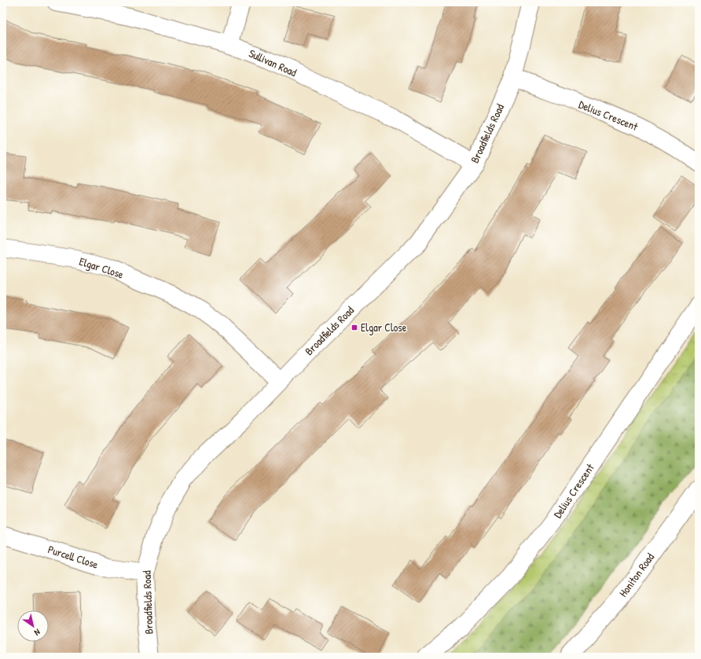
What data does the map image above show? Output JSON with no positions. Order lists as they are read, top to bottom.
{
  "streets": {
    "street": [
      "Sullivan Road",
      "Delius Crescent",
      "Broadfields Road",
      "Elgar Close",
      "Purcell Close",
      "Honiton Road"
    ]
  },
  "crossings": [
    ["Sullivan Road", "Broadfields Road"],
    ["Delius Crescent", "Broadfields Road"],
    ["Broadfields Road", "Elgar Close"],
    ["Broadfields Road", "Purcell Close"]
  ],
  "places": {
    "transit": ["Elgar Close"]
  },
  "north": "bottom right"
}
